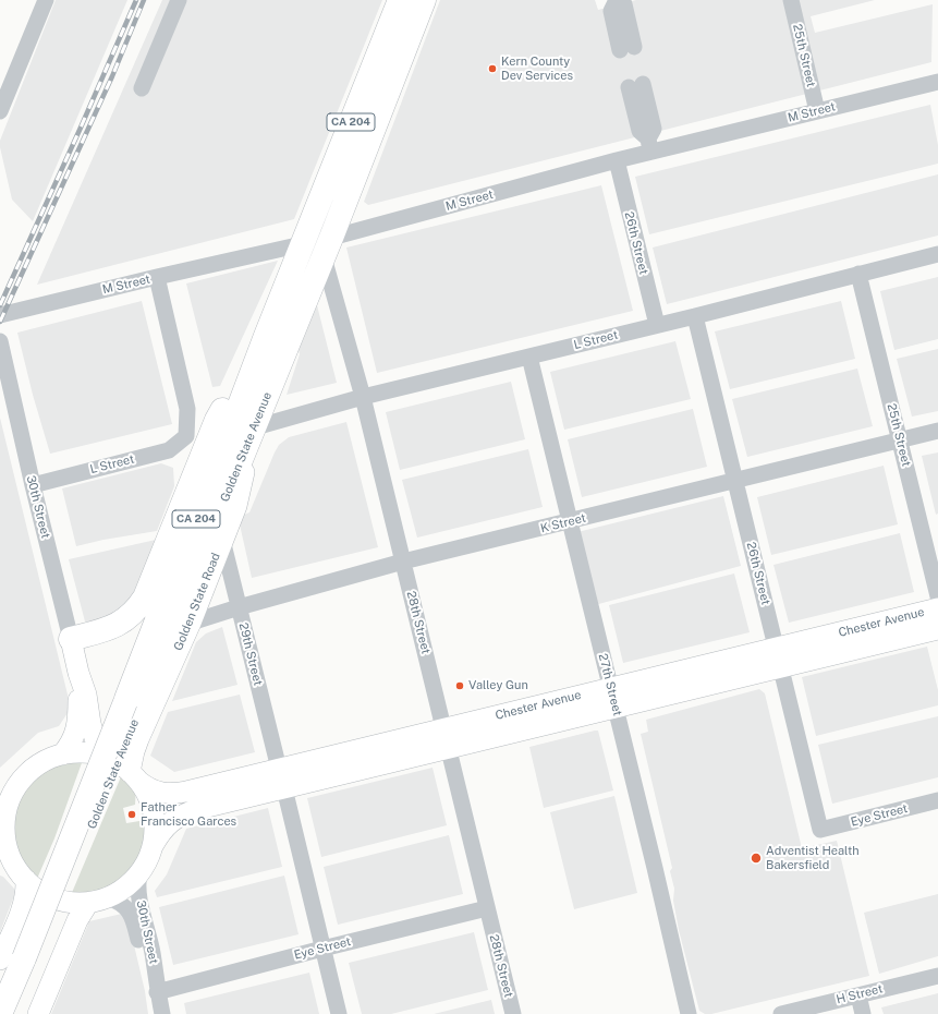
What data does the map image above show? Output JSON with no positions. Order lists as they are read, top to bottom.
{
  "streets": {
    "highway": ["CA 204", "Golden State Avenue"],
    "main road": ["30th Street", "Golden State Road", "Chester Avenue"],
    "street": [
      "25th Street",
      "M Street",
      "26th Street",
      "L Street",
      "K Street",
      "28th Street",
      "29th Street",
      "27th Street",
      "Eye Street",
      "H Street"
    ]
  },
  "crossings": [
    ["25th Street", "M Street"],
    ["25th Street", "L Street"],
    ["25th Street", "K Street"],
    ["M Street", "26th Street"],
    ["M Street", "L Street"],
    ["M Street", "Golden State Avenue"],
    ["M Street", "28th Street"],
    ["26th Street", "L Street"],
    ["26th Street", "K Street"],
    ["26th Street", "Chester Avenue"],
    ["26th Street", "Eye Street"],
    ["L Street", "Golden State Avenue"],
    ["L Street", "30th Street"],
    ["L Street", "Golden State Road"],
    ["L Street", "28th Street"],
    ["L Street", "27th Street"],
    ["Golden State Avenue", "Golden State Road"],
    ["Golden State Avenue", "28th Street"],
    ["30th Street", "Golden State Road"],
    ["30th Street", "Chester Avenue"],
    ["30th Street", "Eye Street"],
    ["K Street", "Golden State Road"],
    ["K Street", "28th Street"],
    ["K Street", "29th Street"],
    ["K Street", "27th Street"],
    ["Golden State Road", "Chester Avenue"],
    ["Golden State Road", "29th Street"],
    ["28th Street", "Chester Avenue"],
    ["28th Street", "Eye Street"],
    ["Chester Avenue", "29th Street"],
    ["Chester Avenue", "27th Street"]
  ],
  "places": [
    "Kern County Dev Services",
    "Valley Gun",
    "Father Francisco Garces",
    "Adventist Health Bakersfield"
  ]
}
